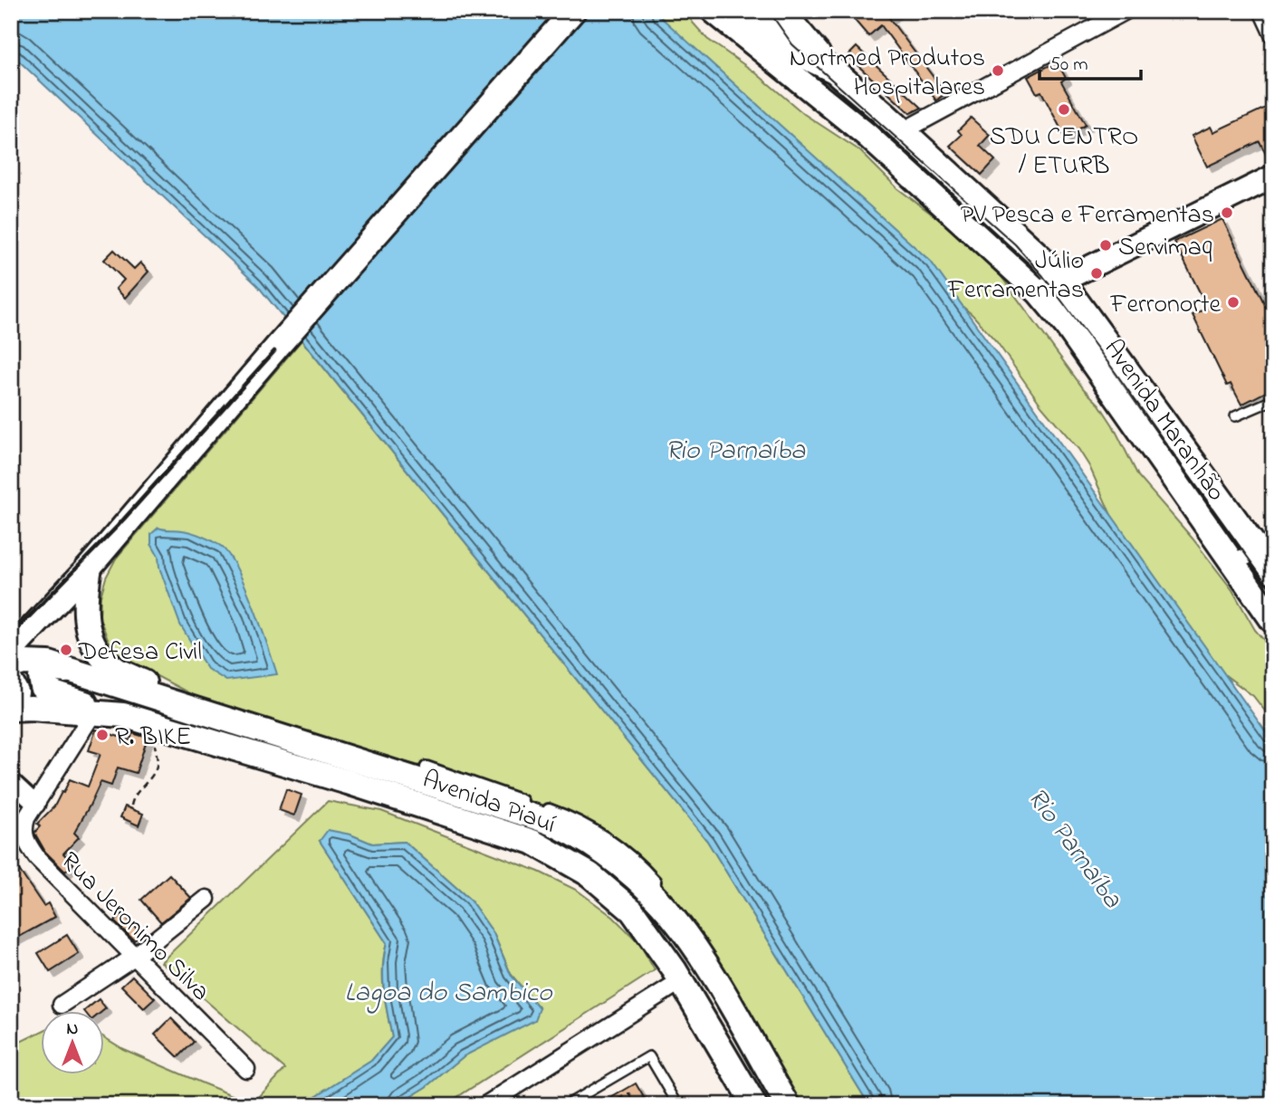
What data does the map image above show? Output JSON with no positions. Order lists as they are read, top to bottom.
{
  "streets": {
    "main road": ["Avenida Maranhão", "Avenida Piauí"],
    "street": ["Rua Jeronimo Silva"]
  },
  "crossings": [
    ["Avenida Piauí", "Rua Jeronimo Silva"]
  ],
  "water": ["Rio Parnaíba", "Lagoa do Sambico"],
  "places": [
    "Nortmed Produtos Hospitalares",
    "SDU CENTRO / ETURB",
    "PV Pesca e Ferramentas",
    "Servimaq",
    "Júlio Ferramentas",
    "Ferronorte",
    "Defesa Civil",
    "R. BIKE"
  ],
  "scale_bar": "50 m",
  "north": "top"
}
